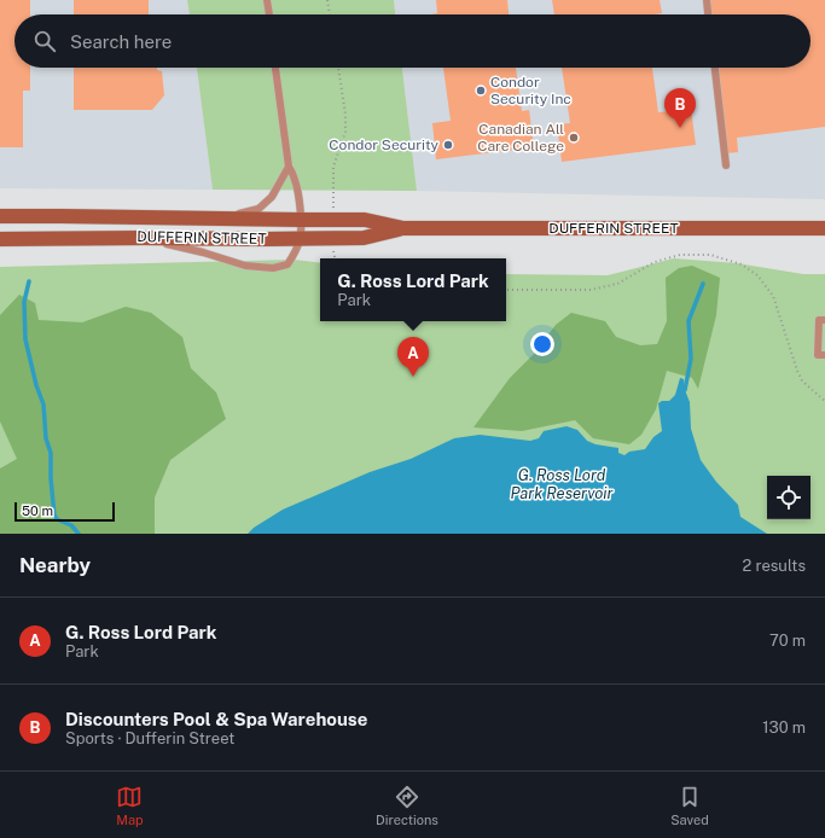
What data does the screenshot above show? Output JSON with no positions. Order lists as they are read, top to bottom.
{
  "streets": {
    "main road": ["DUFFERIN STREET"]
  },
  "water": ["G. Ross Lord Park Reservoir"],
  "places": ["Condor Security Inc", "Canadian All Care College", "Condor Security"],
  "scale_bar": "50 m",
  "page": {
    "search": "Search here",
    "pins": ["B", "A"],
    "popup": ["G. Ross Lord Park", "Park"],
    "scale": "50 m",
    "heading": ["Nearby", "2 results"],
    "list": [
      {
        "mark": "A",
        "name": "G. Ross Lord Park",
        "note": "Park",
        "value": "70 m"
      },
      {
        "mark": "B",
        "name": "Discounters Pool & Spa Warehouse",
        "note": "Sports · Dufferin Street",
        "value": "130 m"
      }
    ],
    "nav": ["Map", "Directions", "Saved"]
  }
}
